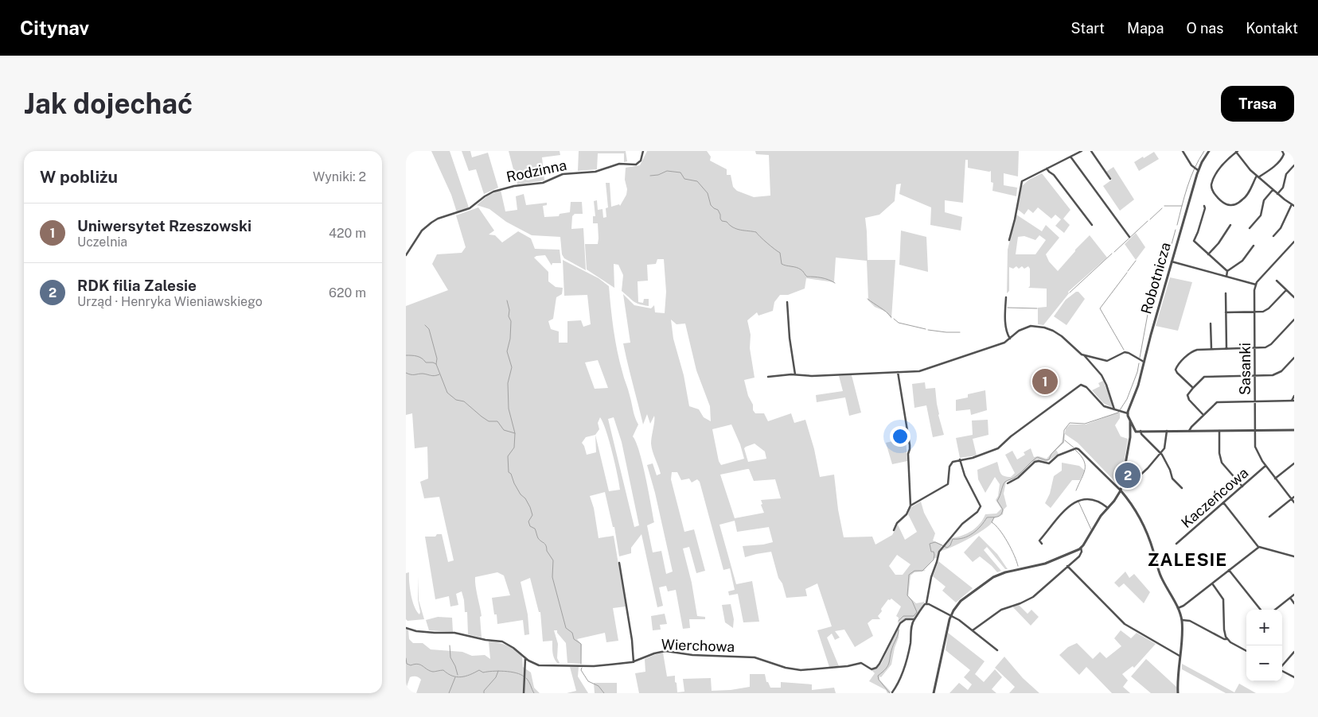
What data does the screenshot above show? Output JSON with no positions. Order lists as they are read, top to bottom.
{
  "streets": {
    "street": [
      "Rodzinna",
      "Robotnicza",
      "Sasanki",
      "Kaczeńcowa",
      "Wierchowa"
    ]
  },
  "crossings": [
    ["Sasanki", "Kaczeńcowa"]
  ],
  "districts": ["ZALESIE"],
  "page": {
    "header": "Citynav",
    "nav": [
      "Start",
      "Mapa",
      "O nas",
      "Kontakt"
    ],
    "buttons": "Trasa",
    "title": "Jak dojechać",
    "heading": ["W pobliżu", "Wyniki: 2"],
    "list": [
      {
        "mark": "1",
        "name": "Uniwersytet Rzeszowski",
        "note": "Uczelnia",
        "value": "420 m"
      },
      {
        "mark": "2",
        "name": "RDK filia Zalesie",
        "note": "Urząd · Henryka Wieniawskiego",
        "value": "620 m"
      }
    ],
    "pins": ["1", "2"],
    "map_buttons": ["+", "−"]
  }
}
